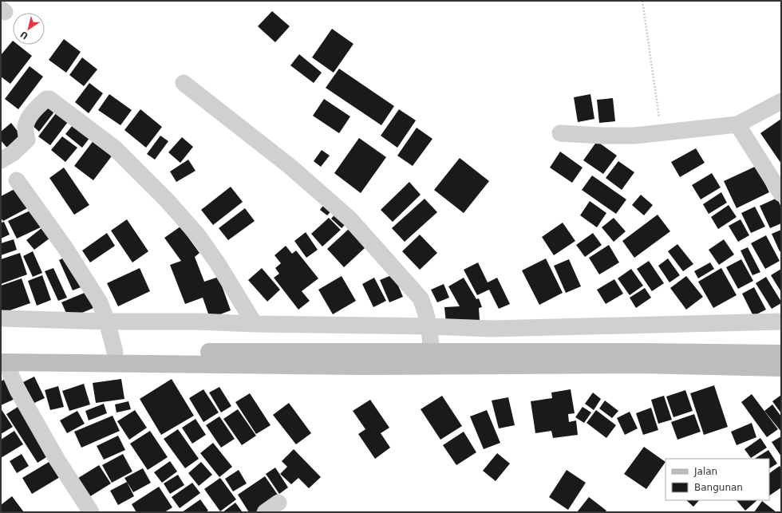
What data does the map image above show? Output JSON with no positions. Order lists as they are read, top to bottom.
{
  "legend": ["Jalan", "Bangunan"],
  "north": "bottom left"
}
